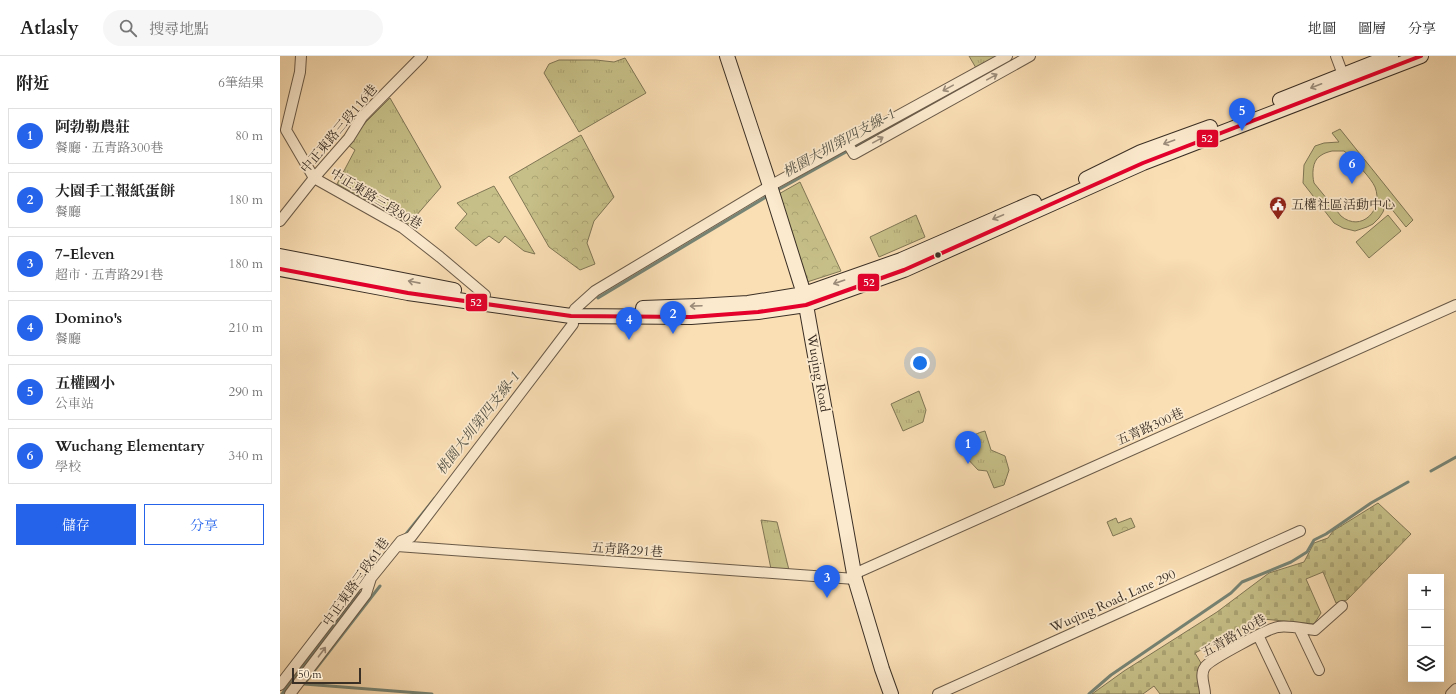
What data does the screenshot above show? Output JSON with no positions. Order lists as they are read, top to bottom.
{
  "streets": {
    "main road": ["Wuqing Road"],
    "street": [
      "中正東路三段116巷",
      "中正東路三段80巷",
      "五青路300巷",
      "五青路291巷",
      "中正東路三段61巷",
      "Wuqing Road, Lane 290",
      "五青路180巷"
    ]
  },
  "crossings": [
    ["中正東路三段116巷", "中正東路三段80巷"],
    ["Wuqing Road", "五青路300巷"],
    ["Wuqing Road", "五青路291巷"],
    ["五青路300巷", "五青路291巷"],
    ["五青路291巷", "中正東路三段61巷"]
  ],
  "water": ["桃園大圳第四支線-1"],
  "places": {
    "public building": ["五權社區活動中心"]
  },
  "lines": ["transit line 52"],
  "scale_bar": "50 m",
  "page": {
    "header": "Atlasly",
    "search": "搜尋地點",
    "nav": ["地圖", "圖層", "分享"],
    "heading": ["附近", "6筆結果"],
    "pins": [
      "5",
      "6",
      "2",
      "4",
      "1",
      "3"
    ],
    "list": [
      {
        "mark": "1",
        "name": "阿勃勒農莊",
        "note": "餐廳 · 五青路300巷",
        "value": "80 m"
      },
      {
        "mark": "2",
        "name": "大園手工報紙蛋餅",
        "note": "餐廳",
        "value": "180 m"
      },
      {
        "mark": "3",
        "name": "7-Eleven",
        "note": "超市 · 五青路291巷",
        "value": "180 m"
      },
      {
        "mark": "4",
        "name": "Domino's",
        "note": "餐廳",
        "value": "210 m"
      },
      {
        "mark": "5",
        "name": "五權國小",
        "note": "公車站",
        "value": "290 m"
      },
      {
        "mark": "6",
        "name": "Wuchang Elementary",
        "note": "學校",
        "value": "340 m"
      }
    ],
    "buttons": ["儲存", "分享"],
    "map_buttons": ["+", "−"],
    "scale": "50 m"
  }
}
